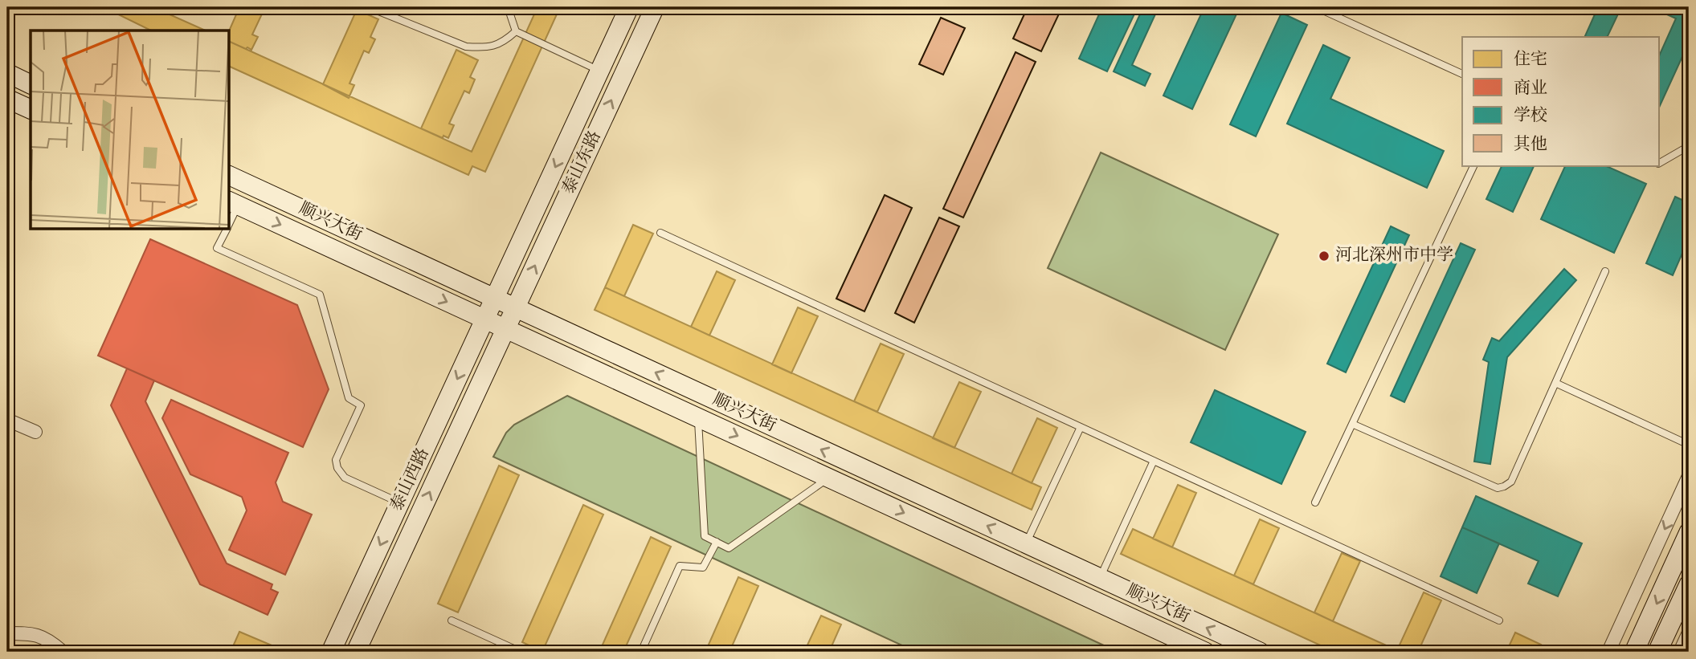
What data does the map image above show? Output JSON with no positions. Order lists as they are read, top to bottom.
{
  "streets": {
    "main road": ["泰山东路", "顺兴大街", "泰山西路"]
  },
  "crossings": [
    ["泰山东路", "顺兴大街"],
    ["泰山东路", "泰山西路"],
    ["顺兴大街", "泰山西路"]
  ],
  "places": ["河北深州市中学"],
  "legend": [
    "住宅",
    "商业",
    "学校",
    "其他"
  ]
}
